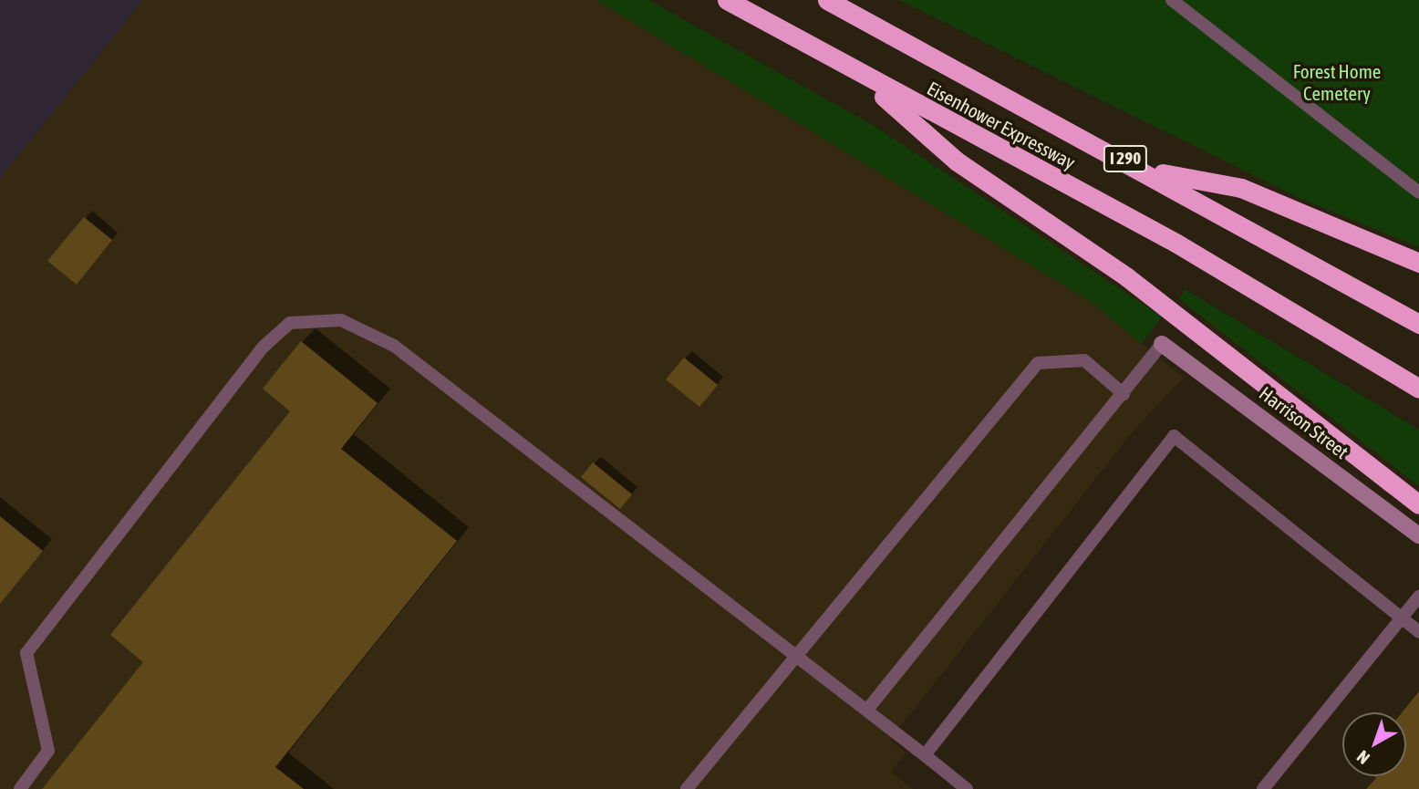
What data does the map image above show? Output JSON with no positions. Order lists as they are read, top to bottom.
{
  "streets": {
    "highway": ["Eisenhower Expressway", "I 290"],
    "street": ["Harrison Street"]
  },
  "parks": ["Forest Home Cemetery"],
  "north": "bottom left"
}
